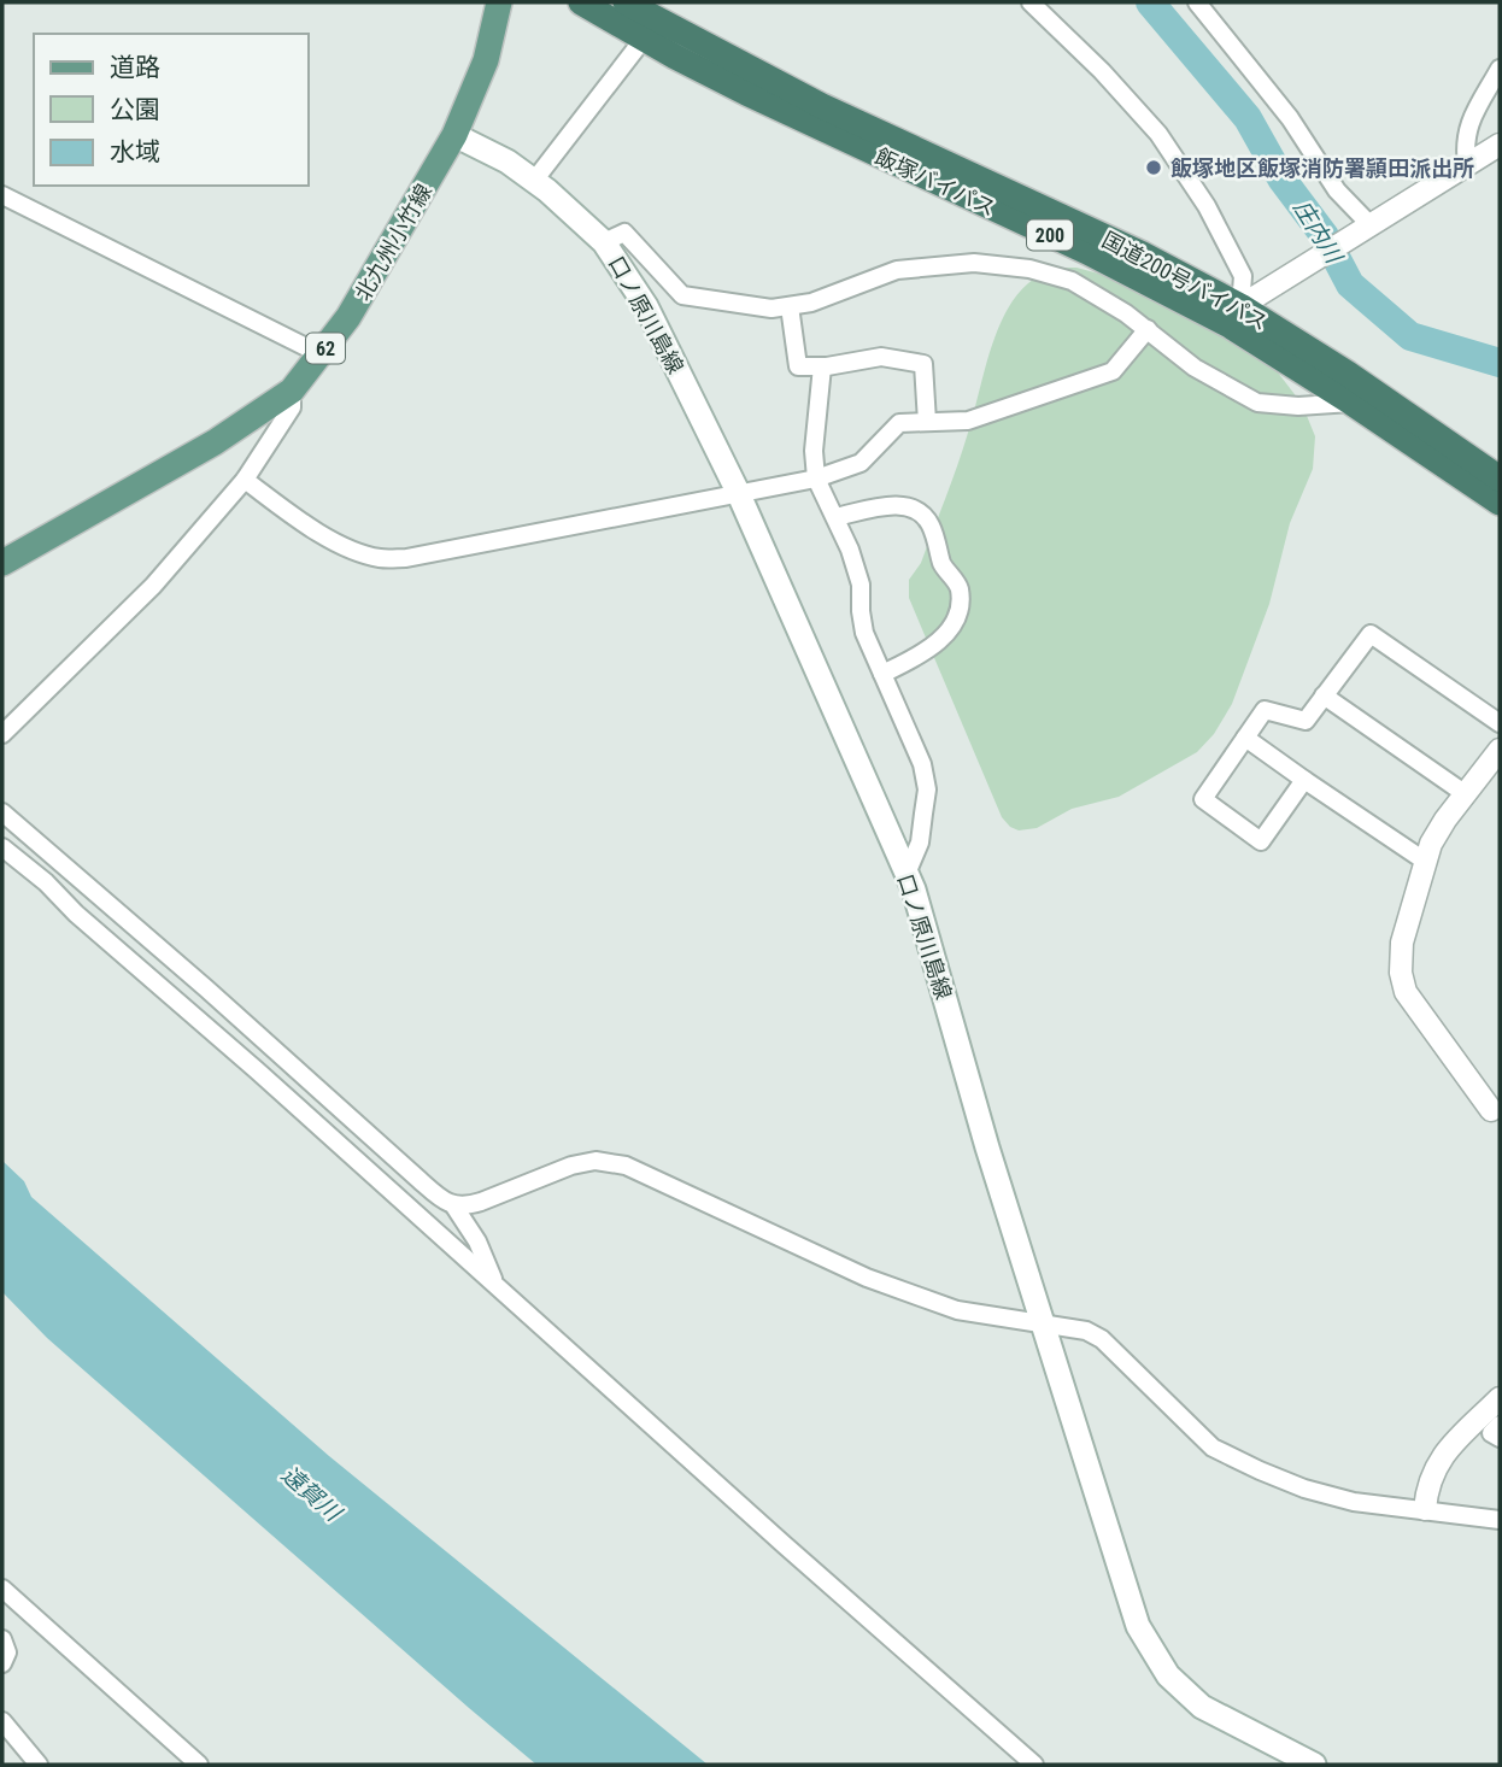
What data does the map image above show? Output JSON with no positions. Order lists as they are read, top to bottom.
{
  "streets": {
    "highway": ["飯塚バイパス", "200", "国道200号バイパス"],
    "main road": ["北九州小竹線", "口ノ原川島線", "62"]
  },
  "crossings": [
    ["飯塚バイパス", "国道200号バイパス"],
    ["北九州小竹線", "口ノ原川島線"]
  ],
  "water": ["庄内川", "遠賀川"],
  "places": ["飯塚地区飯塚消防署頴田派出所"],
  "legend": ["道路", "公園", "水域"]
}
